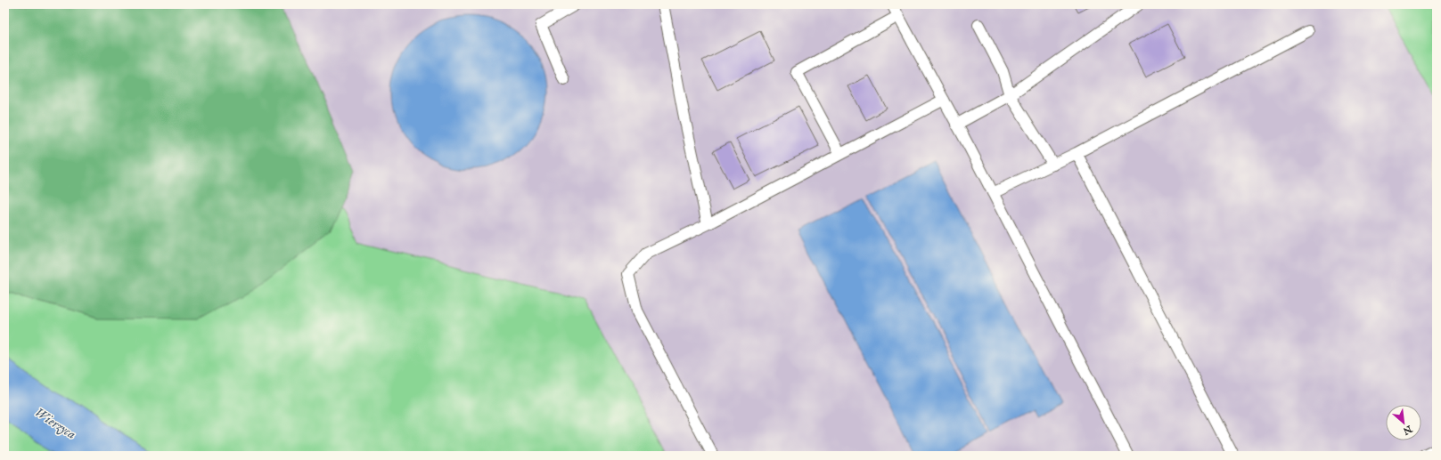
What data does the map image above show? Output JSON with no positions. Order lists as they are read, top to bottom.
{
  "water": ["Wierzyca"],
  "north": "bottom right"
}
